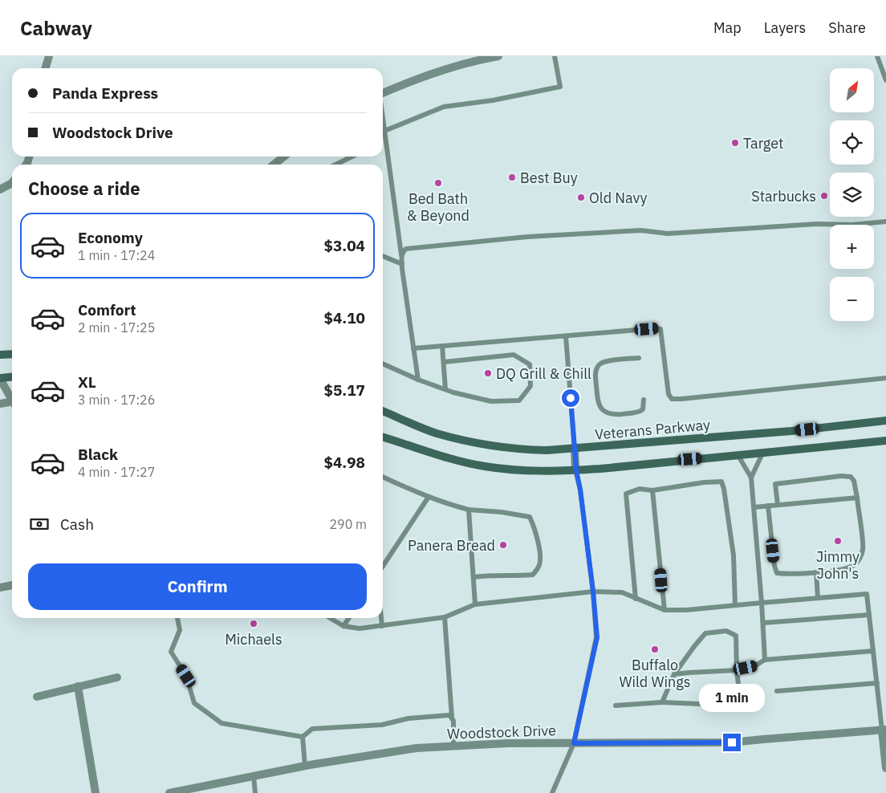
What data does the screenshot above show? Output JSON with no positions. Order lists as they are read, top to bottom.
{
  "streets": {
    "main road": ["Veterans Parkway"],
    "street": ["Woodstock Drive"]
  },
  "places": [
    "Target",
    "Best Buy",
    "Bed Bath & Beyond",
    "Starbucks",
    "Old Navy",
    "DQ Grill & Chill",
    "Jimmy John's",
    "Panera Bread",
    "Michaels",
    "Buffalo Wild Wings"
  ],
  "north": "top right",
  "page": {
    "header": "Cabway",
    "nav": ["Map", "Layers", "Share"],
    "map_buttons": ["+", "−"],
    "banner": ["Panda Express", "Woodstock Drive"],
    "heading": "Choose a ride",
    "list": [
      {
        "name": "Economy",
        "note": "1 min · 17:24",
        "value": "$3.04"
      },
      {
        "name": "Comfort",
        "note": "2 min · 17:25",
        "value": "$4.10"
      },
      {
        "name": "XL",
        "note": "3 min · 17:26",
        "value": "$5.17"
      },
      {
        "name": "Black",
        "note": "4 min · 17:27",
        "value": "$4.98"
      }
    ],
    "pay": ["Cash", "290 m"],
    "buttons": "Confirm",
    "bubble": "1 min"
  }
}
